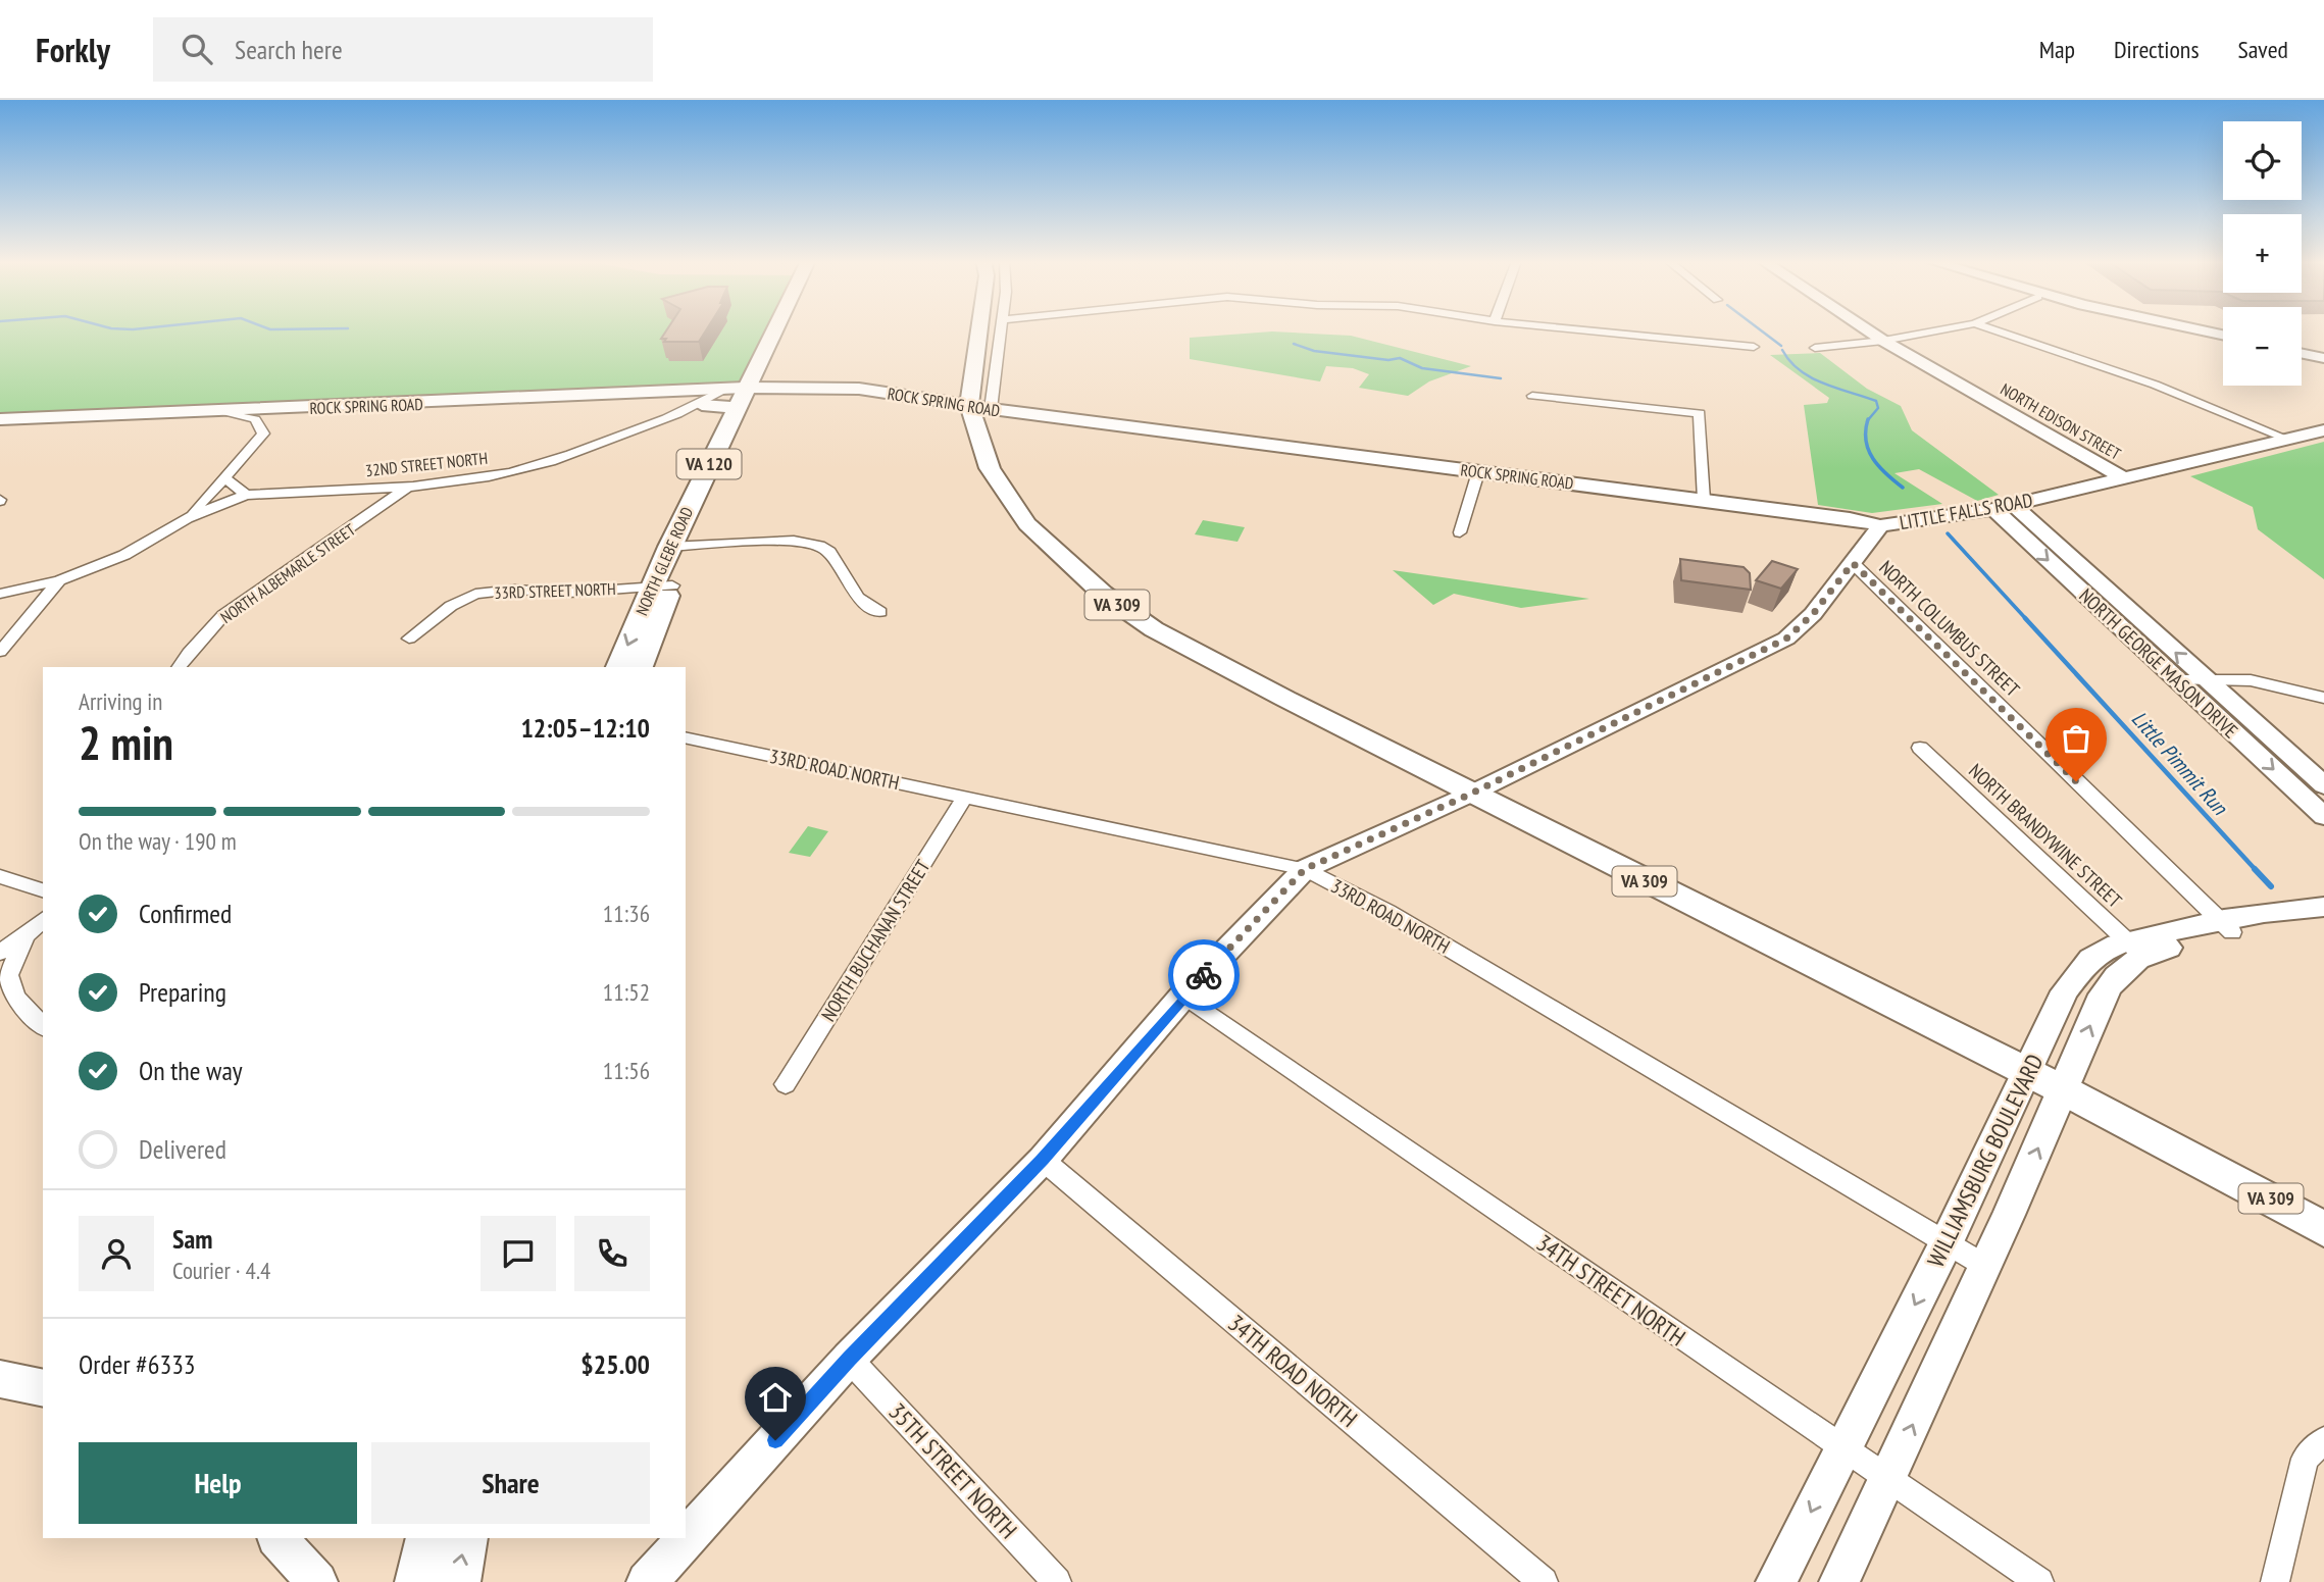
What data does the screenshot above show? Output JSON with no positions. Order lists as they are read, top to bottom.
{
  "streets": {
    "main road": ["VA 120", "NORTH GLEBE ROAD", "VA 309"],
    "street": [
      "ROCK SPRING ROAD",
      "NORTH EDISON STREET",
      "32ND STREET NORTH",
      "LITTLE FALLS ROAD",
      "NORTH ALBEMARLE STREET",
      "33RD STREET NORTH",
      "NORTH COLUMBUS STREET",
      "NORTH GEORGE MASON DRIVE",
      "33RD ROAD NORTH",
      "NORTH BRANDYWINE STREET",
      "NORTH BUCHANAN STREET",
      "WILLIAMSBURG BOULEVARD",
      "34TH STREET NORTH",
      "34TH ROAD NORTH",
      "35TH STREET NORTH"
    ]
  },
  "crossings": [
    ["ROCK SPRING ROAD", "32ND STREET NORTH"],
    ["ROCK SPRING ROAD", "LITTLE FALLS ROAD"],
    ["ROCK SPRING ROAD", "NORTH GLEBE ROAD"],
    ["ROCK SPRING ROAD", "VA 309"],
    ["NORTH EDISON STREET", "LITTLE FALLS ROAD"],
    ["32ND STREET NORTH", "NORTH ALBEMARLE STREET"],
    ["LITTLE FALLS ROAD", "VA 309"],
    ["LITTLE FALLS ROAD", "NORTH COLUMBUS STREET"],
    ["LITTLE FALLS ROAD", "NORTH GEORGE MASON DRIVE"],
    ["LITTLE FALLS ROAD", "33RD ROAD NORTH"],
    ["LITTLE FALLS ROAD", "34TH STREET NORTH"],
    ["LITTLE FALLS ROAD", "34TH ROAD NORTH"],
    ["LITTLE FALLS ROAD", "35TH STREET NORTH"],
    ["NORTH GLEBE ROAD", "33RD STREET NORTH"],
    ["VA 309", "WILLIAMSBURG BOULEVARD"],
    ["NORTH COLUMBUS STREET", "WILLIAMSBURG BOULEVARD"],
    ["33RD ROAD NORTH", "NORTH BUCHANAN STREET"],
    ["33RD ROAD NORTH", "WILLIAMSBURG BOULEVARD"],
    ["NORTH BRANDYWINE STREET", "WILLIAMSBURG BOULEVARD"],
    ["WILLIAMSBURG BOULEVARD", "34TH STREET NORTH"]
  ],
  "water": ["Little Pimmit Run"],
  "page": {
    "header": "Forkly",
    "search": "Search here",
    "nav": ["Map", "Directions", "Saved"],
    "map_buttons": ["+", "−"],
    "heading": ["2 min", "Arriving in", "12:05–12:10"],
    "panel": [
      "Sam",
      "Courier · 4.4",
      "Order #6333",
      "$25.00"
    ],
    "bar": "On the way · 190 m",
    "list": [
      ["Confirmed", "11:36"],
      ["Preparing", "11:52"],
      ["On the way", "11:56"],
      "Delivered"
    ],
    "buttons": ["Help", "Share"]
  }
}
